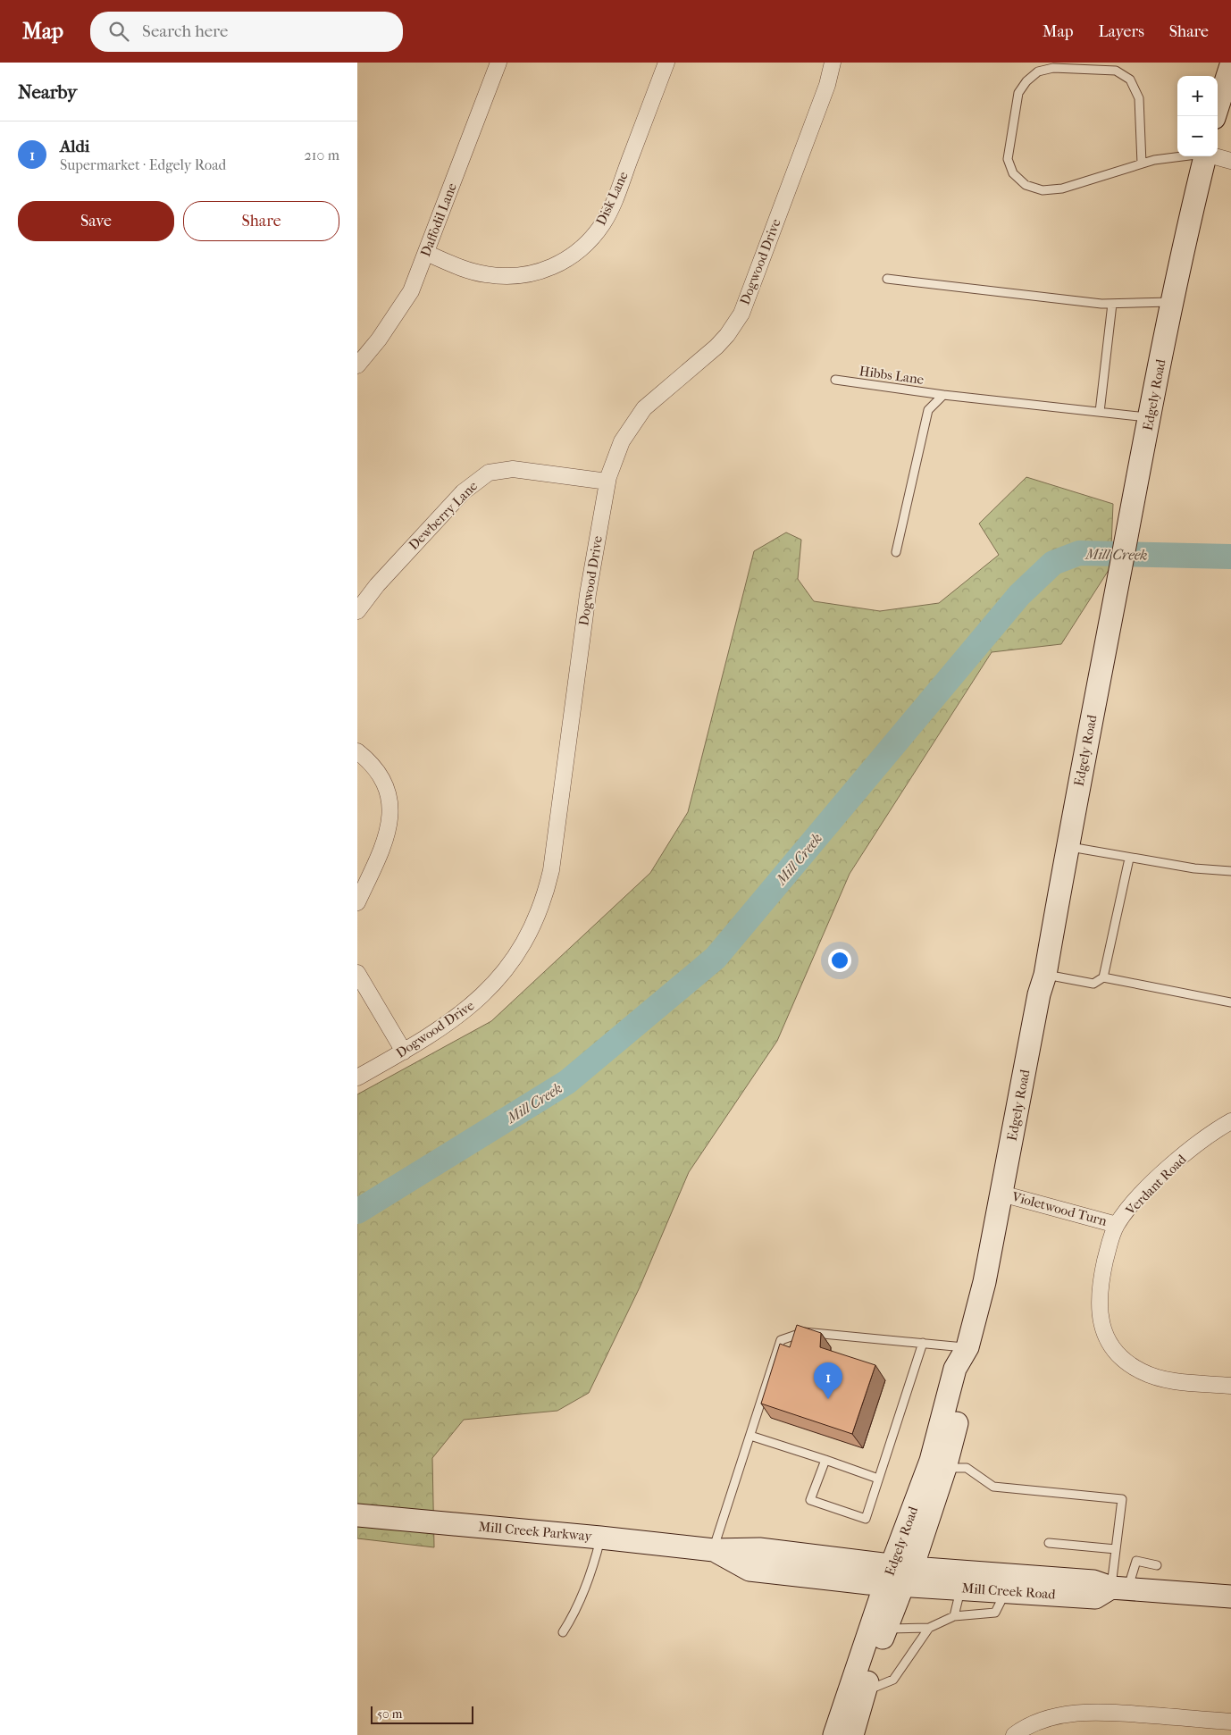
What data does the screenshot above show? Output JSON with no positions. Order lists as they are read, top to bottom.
{
  "streets": {
    "main road": ["Edgely Road", "Mill Creek Parkway", "Mill Creek Road"],
    "street": [
      "Disk Lane",
      "Daffodil Lane",
      "Dogwood Drive",
      "Dewberry Lane",
      "Verdant Road",
      "Violetwood Turn"
    ],
    "lane": ["Hibbs Lane"]
  },
  "crossings": [
    ["Disk Lane", "Daffodil Lane"],
    ["Dogwood Drive", "Dewberry Lane"],
    ["Hibbs Lane", "Edgely Road"],
    ["Edgely Road", "Violetwood Turn"],
    ["Edgely Road", "Mill Creek Parkway"],
    ["Edgely Road", "Mill Creek Road"],
    ["Verdant Road", "Violetwood Turn"],
    ["Mill Creek Parkway", "Mill Creek Road"]
  ],
  "water": ["Mill Creek"],
  "scale_bar": "50 m",
  "page": {
    "header": "Map",
    "search": "Search here",
    "nav": ["Map", "Layers", "Share"],
    "heading": "Nearby",
    "map_buttons": ["+", "−"],
    "list": [
      {
        "mark": "1",
        "name": "Aldi",
        "note": "Supermarket · Edgely Road",
        "value": "210 m"
      }
    ],
    "buttons": ["Save", "Share"],
    "pins": "1",
    "scale": "50 m"
  }
}
